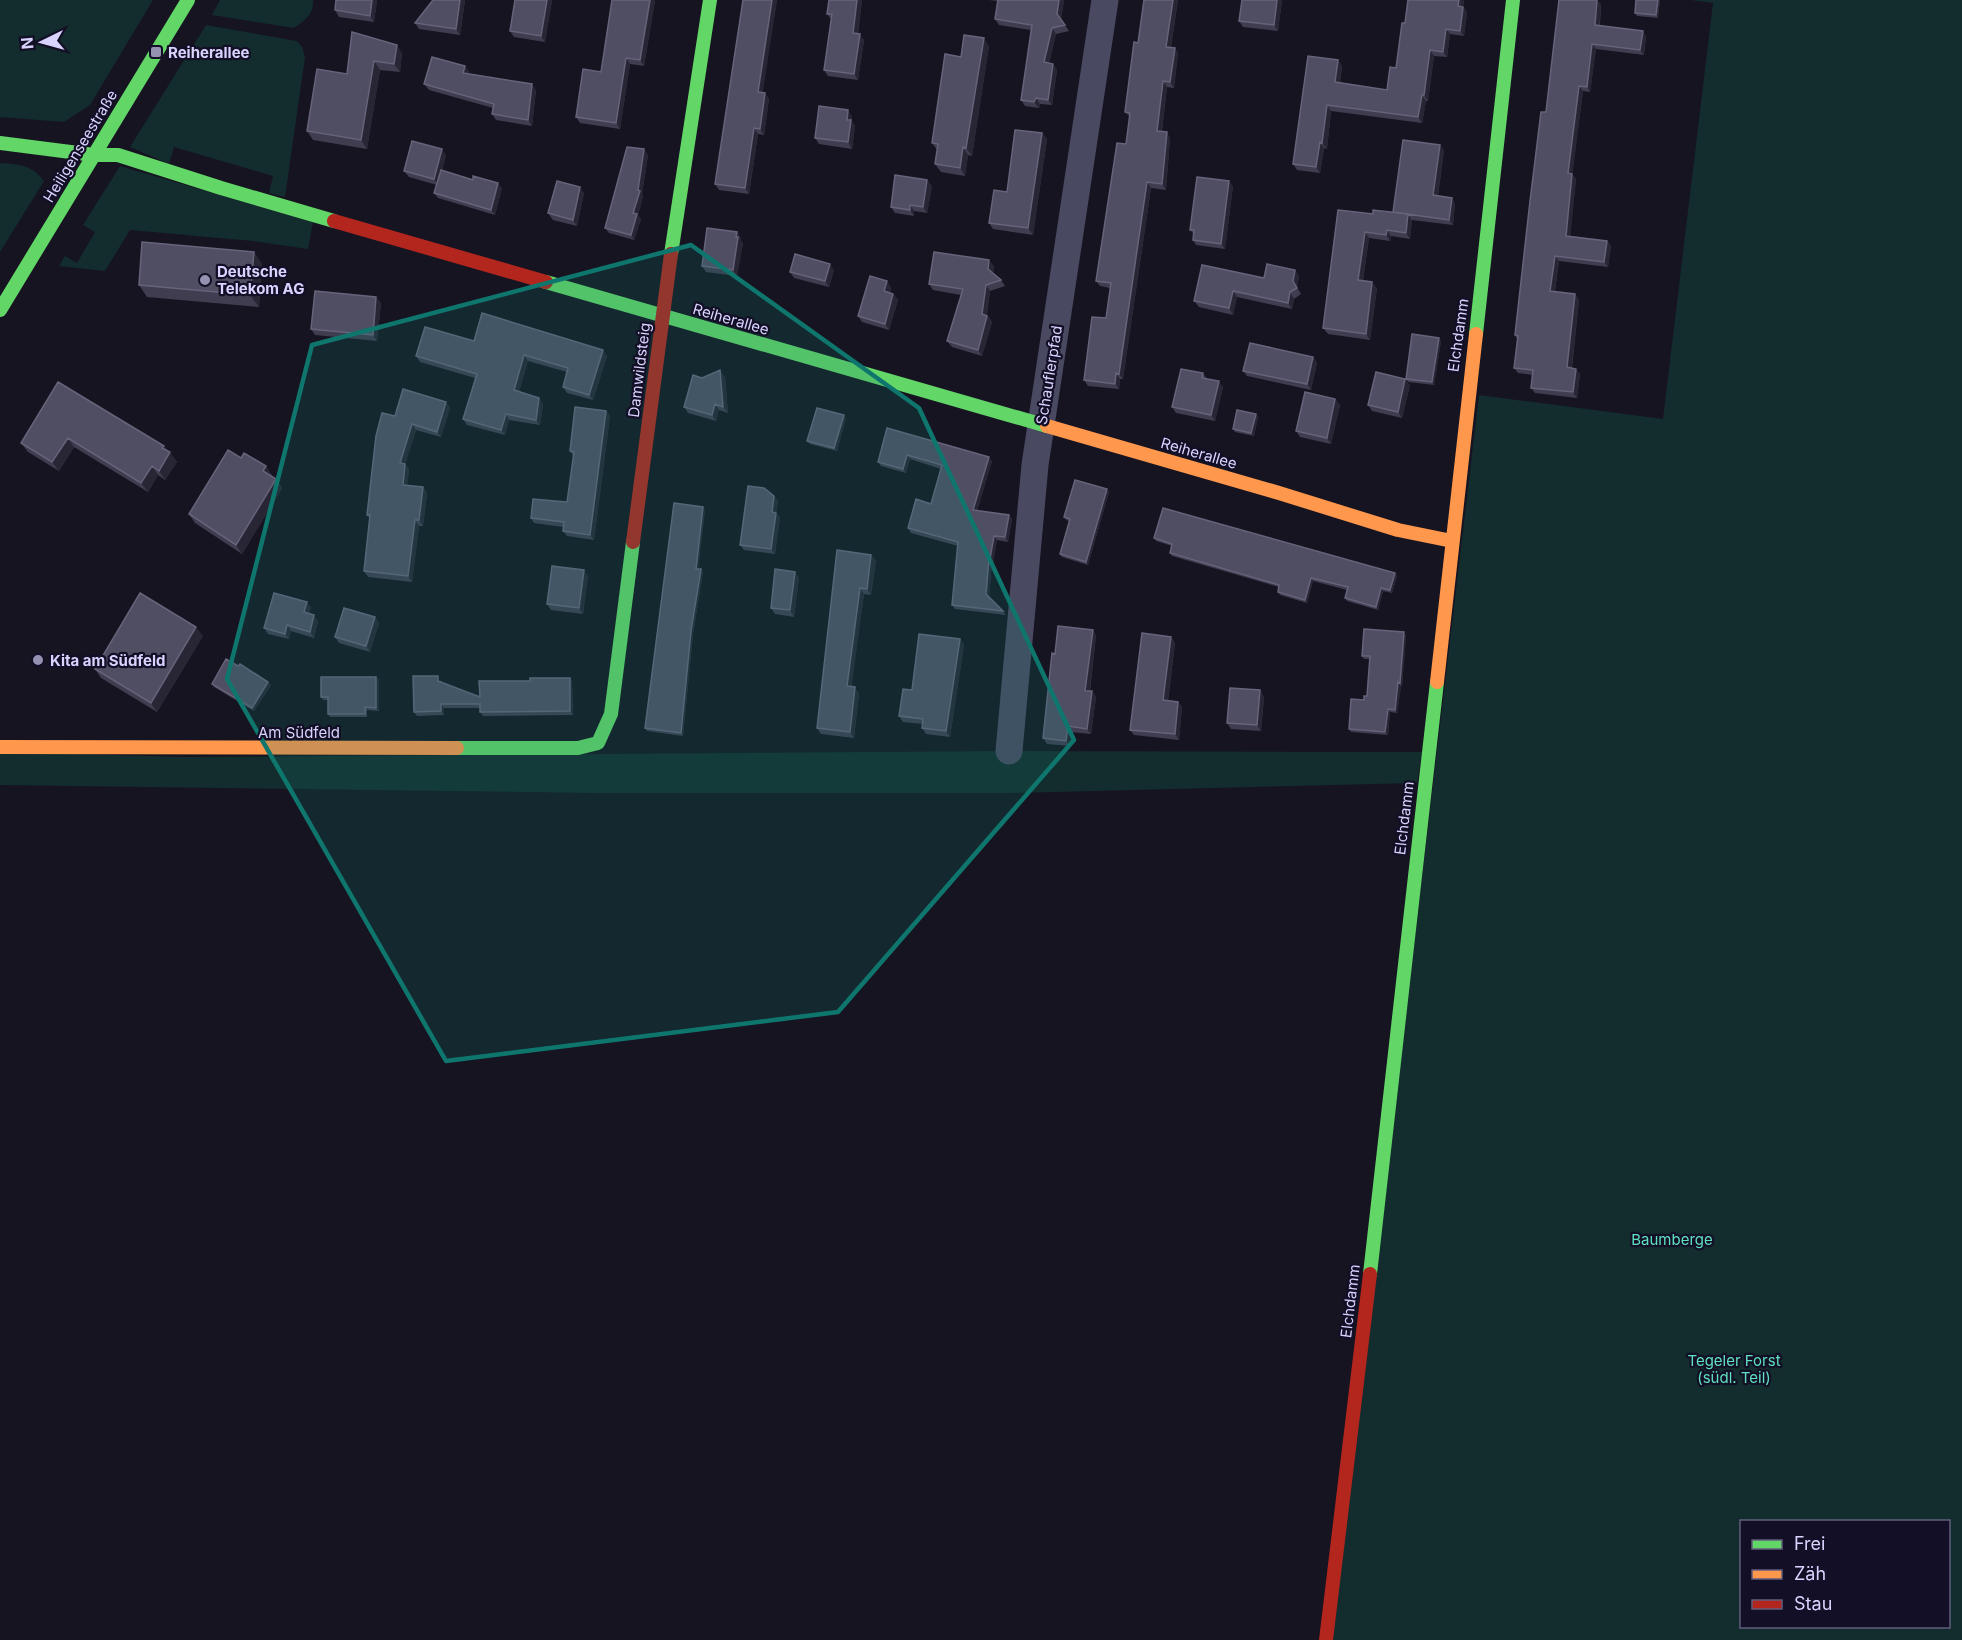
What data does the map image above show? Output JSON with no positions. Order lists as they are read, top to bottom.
{
  "streets": {
    "street": [
      "Heiligenseestraße",
      "Reiherallee",
      "Elchdamm",
      "Damwildsteig",
      "Schauflerpfad",
      "Am Südfeld"
    ]
  },
  "crossings": [
    ["Heiligenseestraße", "Reiherallee"],
    ["Reiherallee", "Elchdamm"],
    ["Reiherallee", "Damwildsteig"],
    ["Reiherallee", "Schauflerpfad"],
    ["Damwildsteig", "Am Südfeld"]
  ],
  "parks": ["Baumberge", "Tegeler Forst (südl. Teil)"],
  "places": {
    "transit": ["Reiherallee"],
    "other": ["Deutsche Telekom AG", "Kita am Südfeld"]
  },
  "legend": ["Frei", "Zäh", "Stau"],
  "north": "left"
}
